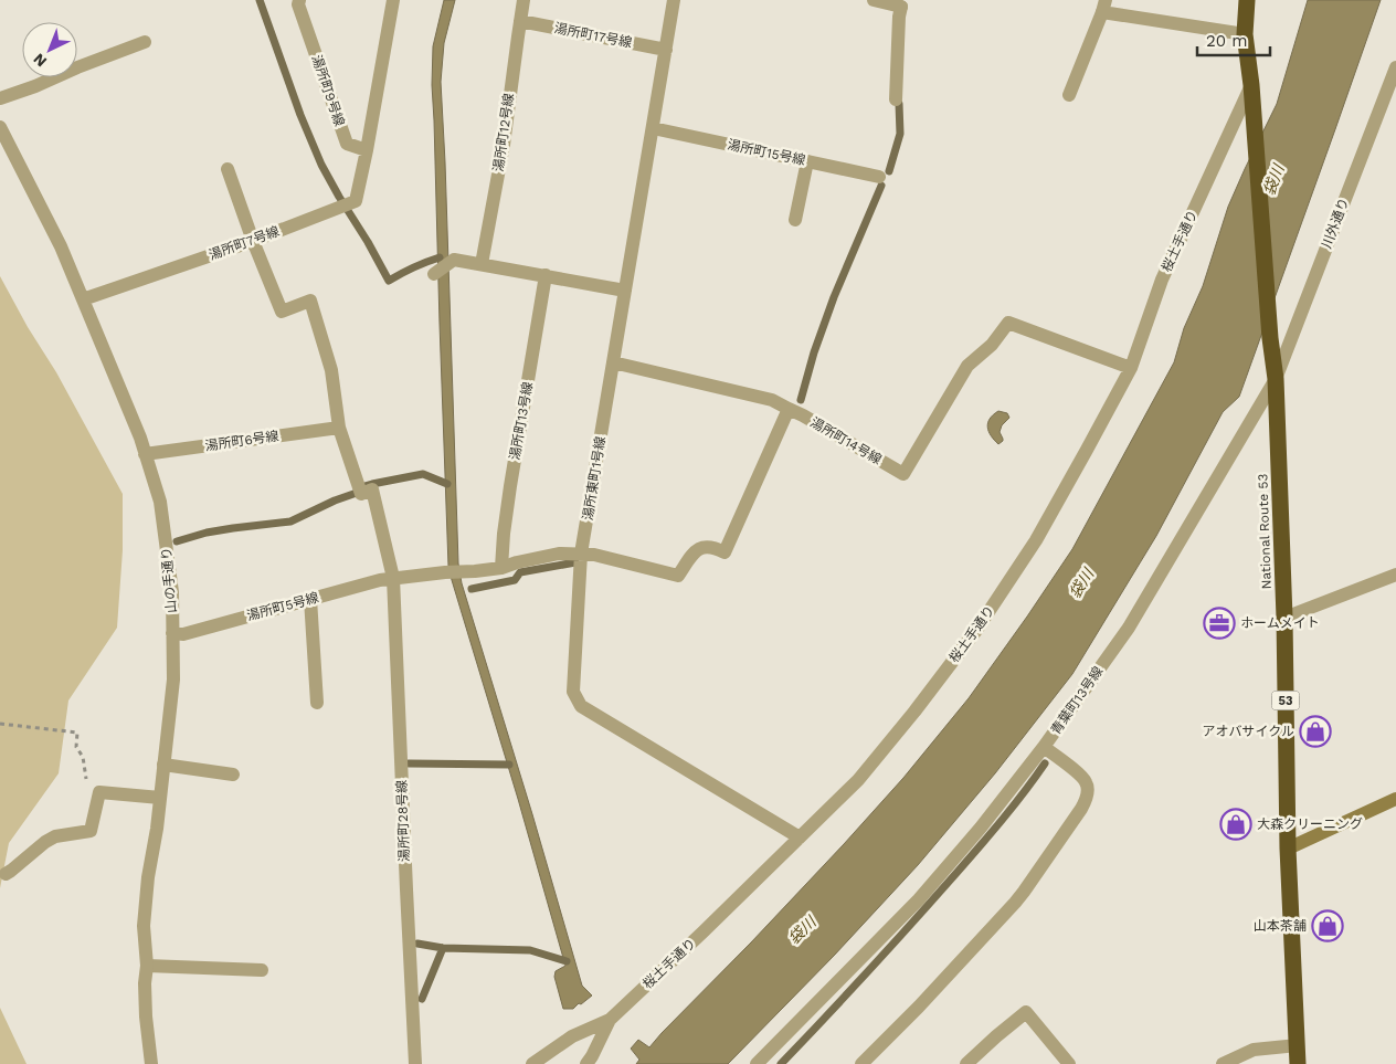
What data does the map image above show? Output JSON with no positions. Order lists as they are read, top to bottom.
{
  "streets": {
    "highway": ["National Route 53", "53"],
    "street": [
      "湯所町17号線",
      "湯所町9号線",
      "湯所町12号線",
      "湯所町15号線",
      "川外通り",
      "桜土手通り",
      "湯所町7号線",
      "湯所町13号線",
      "湯所町6号線",
      "湯所町14号線",
      "湯所東町1号線",
      "山の手通り",
      "湯所町5号線",
      "青葉町13号線",
      "湯所町28号線"
    ]
  },
  "crossings": [
    ["湯所町17号線", "湯所町12号線"],
    ["湯所町17号線", "湯所東町1号線"],
    ["湯所町9号線", "湯所町7号線"],
    ["湯所町15号線", "湯所東町1号線"],
    ["川外通り", "National Route 53"],
    ["川外通り", "青葉町13号線"],
    ["桜土手通り", "湯所町14号線"],
    ["桜土手通り", "湯所東町1号線"],
    ["桜土手通り", "National Route 53"],
    ["湯所町7号線", "山の手通り"],
    ["湯所町13号線", "湯所町5号線"],
    ["湯所町6号線", "山の手通り"],
    ["湯所町6号線", "湯所町28号線"],
    ["湯所東町1号線", "湯所町5号線"],
    ["National Route 53", "青葉町13号線"],
    ["山の手通り", "湯所町5号線"],
    ["湯所町5号線", "湯所町28号線"]
  ],
  "water": ["袋川"],
  "places": {
    "office": ["ホームメイト"],
    "shop": ["アオバサイクル", "大森クリーニング", "山本茶舗"]
  },
  "scale_bar": "20 m",
  "north": "bottom left"
}
